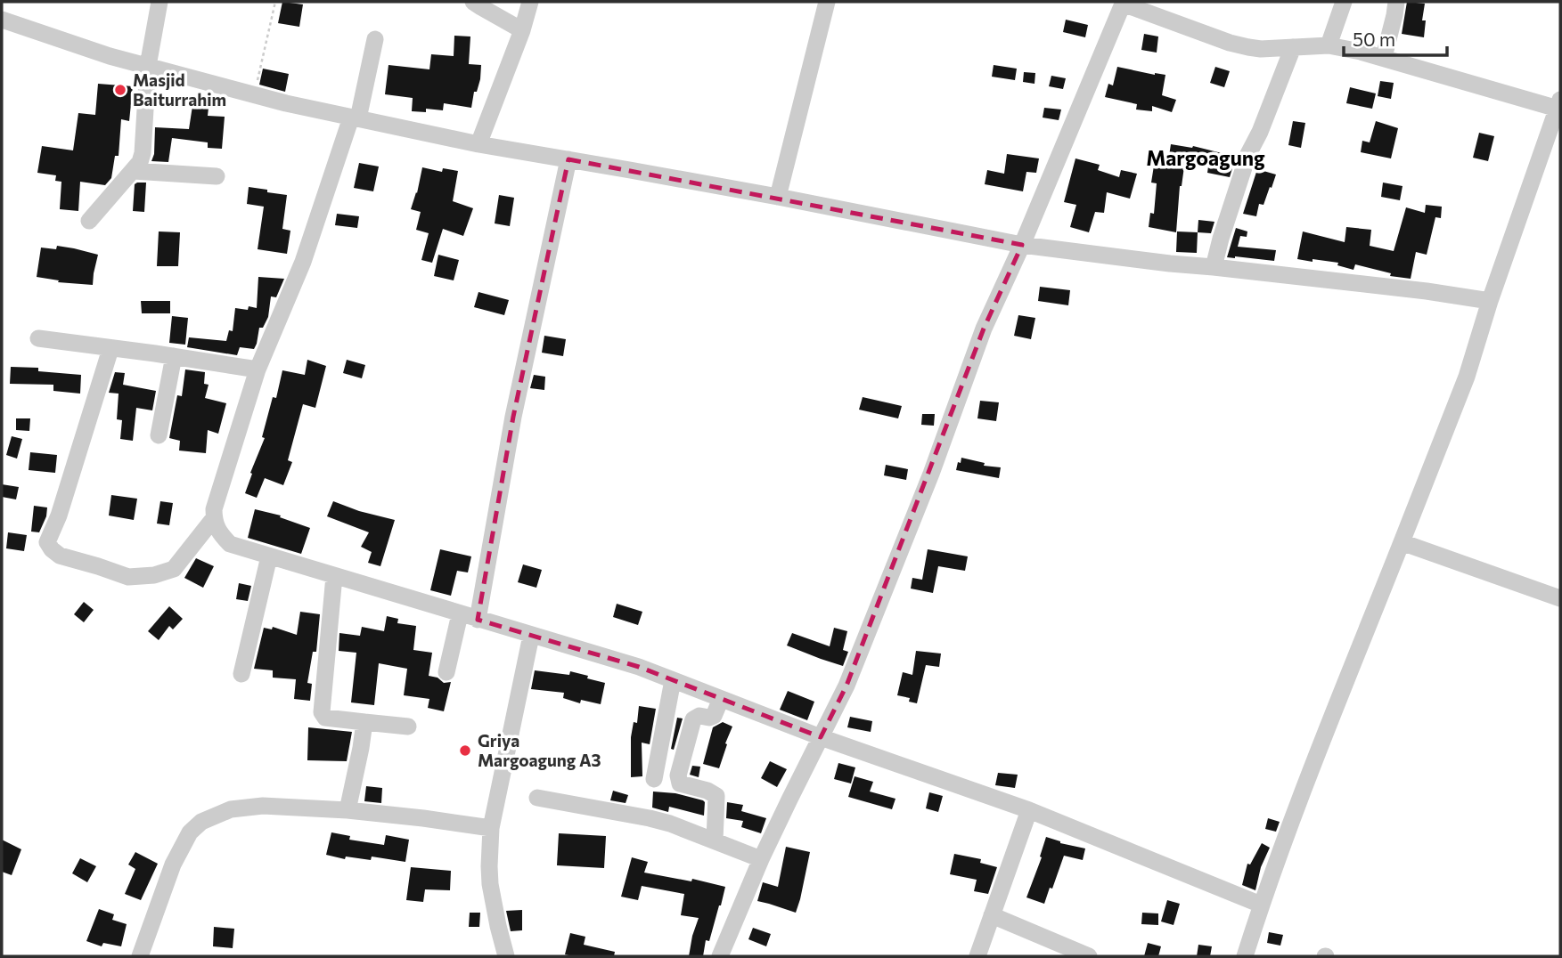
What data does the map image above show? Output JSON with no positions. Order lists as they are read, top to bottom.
{
  "districts": ["Margoagung"],
  "places": ["Masjid Baiturrahim", "Griya Margoagung A3"],
  "scale_bar": "50 m"
}
